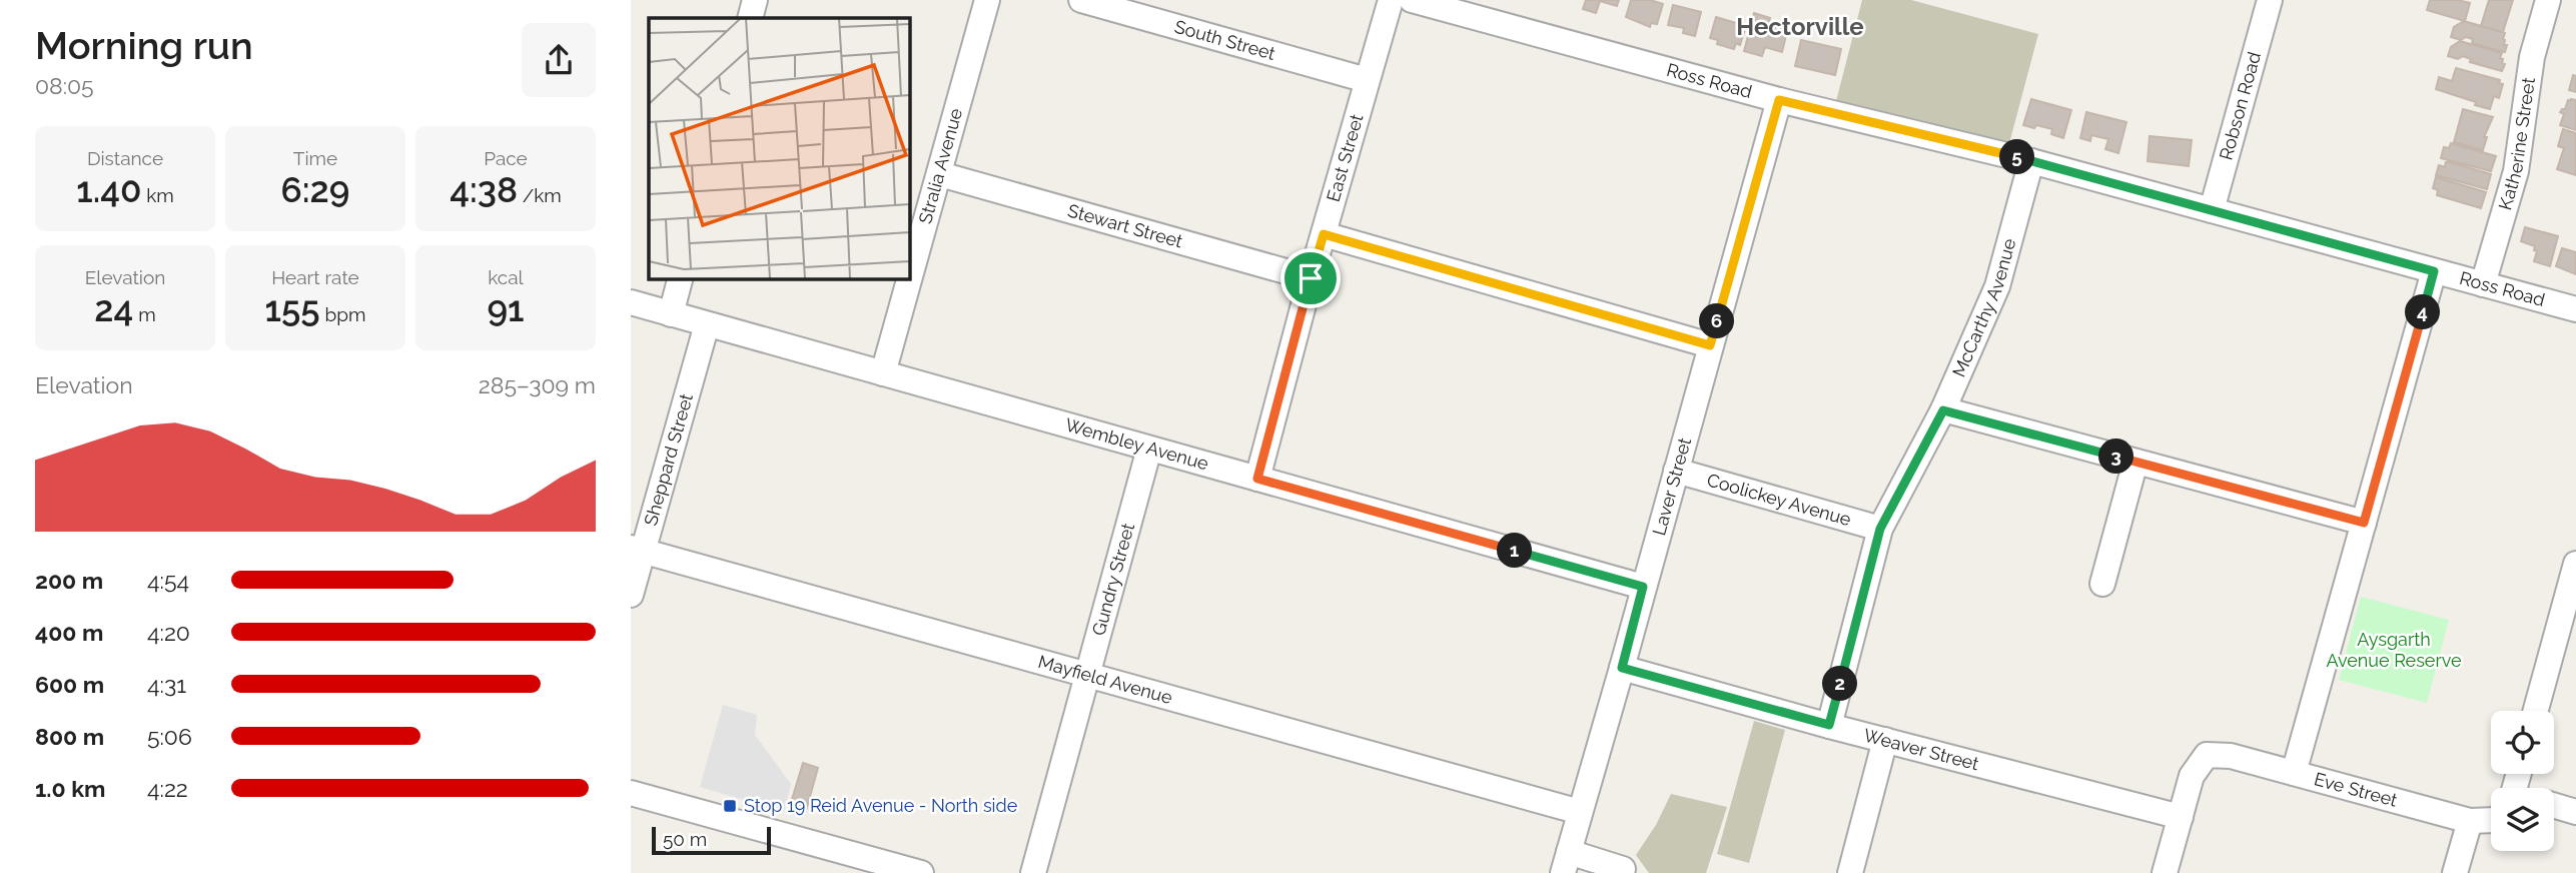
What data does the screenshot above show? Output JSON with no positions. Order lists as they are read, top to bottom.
{
  "streets": {
    "street": [
      "South Street",
      "Ross Road",
      "Robson Road",
      "Katherine Street",
      "East Street",
      "Stralia Avenue",
      "Stewart Street",
      "McCarthy Avenue",
      "Wembley Avenue",
      "Sheppard Street",
      "Laver Street",
      "Coolickey Avenue",
      "Gundry Street",
      "Mayfield Avenue",
      "Weaver Street",
      "Eve Street"
    ]
  },
  "crossings": [
    ["South Street", "East Street"],
    ["Ross Road", "Robson Road"],
    ["Ross Road", "Katherine Street"],
    ["Ross Road", "McCarthy Avenue"],
    ["Ross Road", "Laver Street"],
    ["East Street", "Stewart Street"],
    ["East Street", "Wembley Avenue"],
    ["Stralia Avenue", "Stewart Street"],
    ["Stralia Avenue", "Wembley Avenue"],
    ["McCarthy Avenue", "Coolickey Avenue"],
    ["McCarthy Avenue", "Weaver Street"],
    ["Wembley Avenue", "Sheppard Street"],
    ["Wembley Avenue", "Laver Street"],
    ["Wembley Avenue", "Gundry Street"],
    ["Sheppard Street", "Mayfield Avenue"],
    ["Laver Street", "Coolickey Avenue"],
    ["Laver Street", "Mayfield Avenue"],
    ["Laver Street", "Weaver Street"],
    ["Gundry Street", "Mayfield Avenue"],
    ["Weaver Street", "Eve Street"]
  ],
  "districts": ["Hectorville"],
  "parks": ["Aysgarth Avenue Reserve"],
  "places": {
    "transit": ["Stop 19 Reid Avenue - North side"]
  },
  "scale_bar": "50 m",
  "page": {
    "heading": ["Morning run", "08:05"],
    "stats": [
      ["Distance", "1.40 km"],
      ["Time", "6:29"],
      ["Pace", "4:38 /km"],
      ["Elevation", "24 m"],
      ["Heart rate", "155 bpm"],
      ["kcal", "91"]
    ],
    "pins": [
      "5",
      "4",
      "6",
      "3",
      "1",
      "2"
    ],
    "chart": ["Elevation", "285–309 m"],
    "list": [
      {
        "name": "200 m",
        "note": "4:54"
      },
      {
        "name": "400 m",
        "note": "4:20"
      },
      {
        "name": "600 m",
        "note": "4:31"
      },
      {
        "name": "800 m",
        "note": "5:06"
      },
      {
        "name": "1.0 km",
        "note": "4:22"
      }
    ],
    "scale": "50 m"
  }
}
